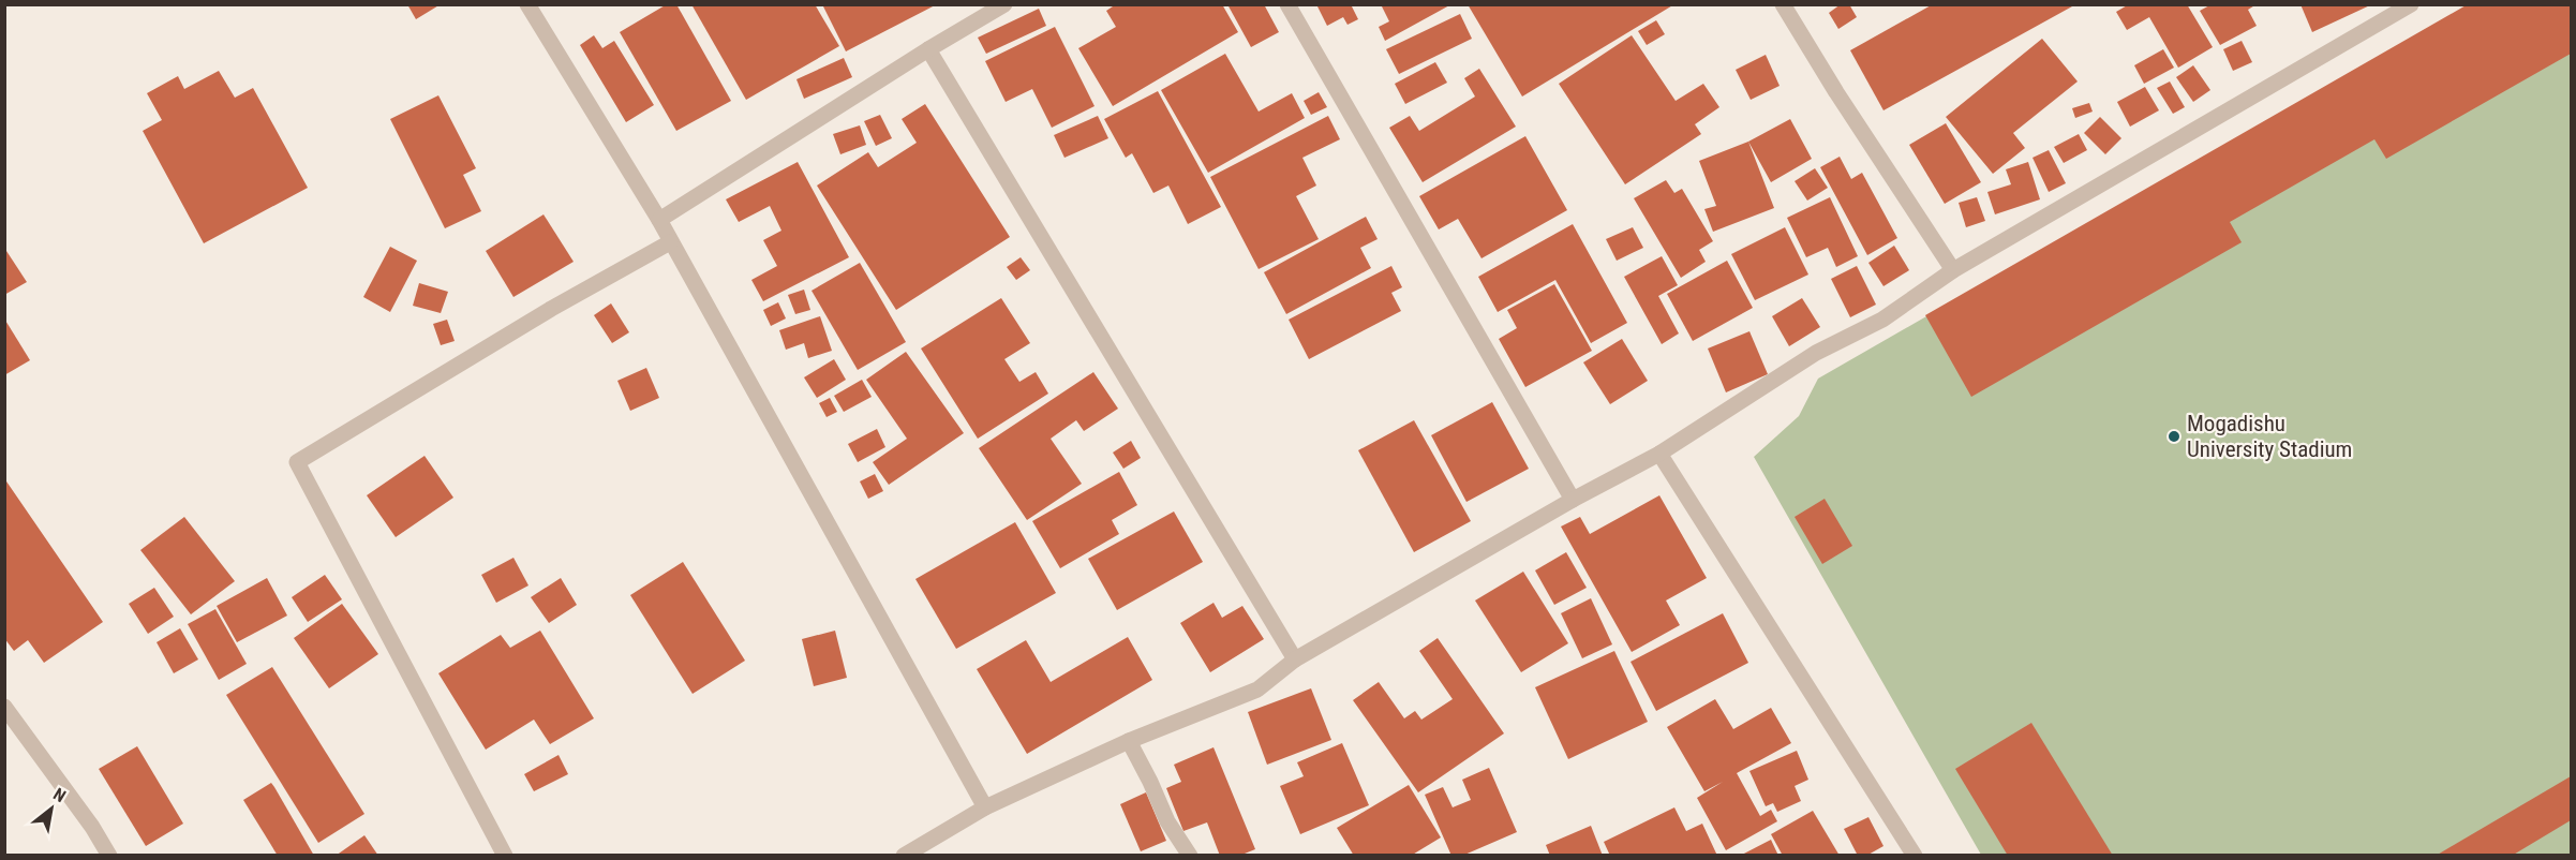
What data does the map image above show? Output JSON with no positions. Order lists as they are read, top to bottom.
{
  "places": ["Mogadishu University Stadium"],
  "north": "top right"
}
